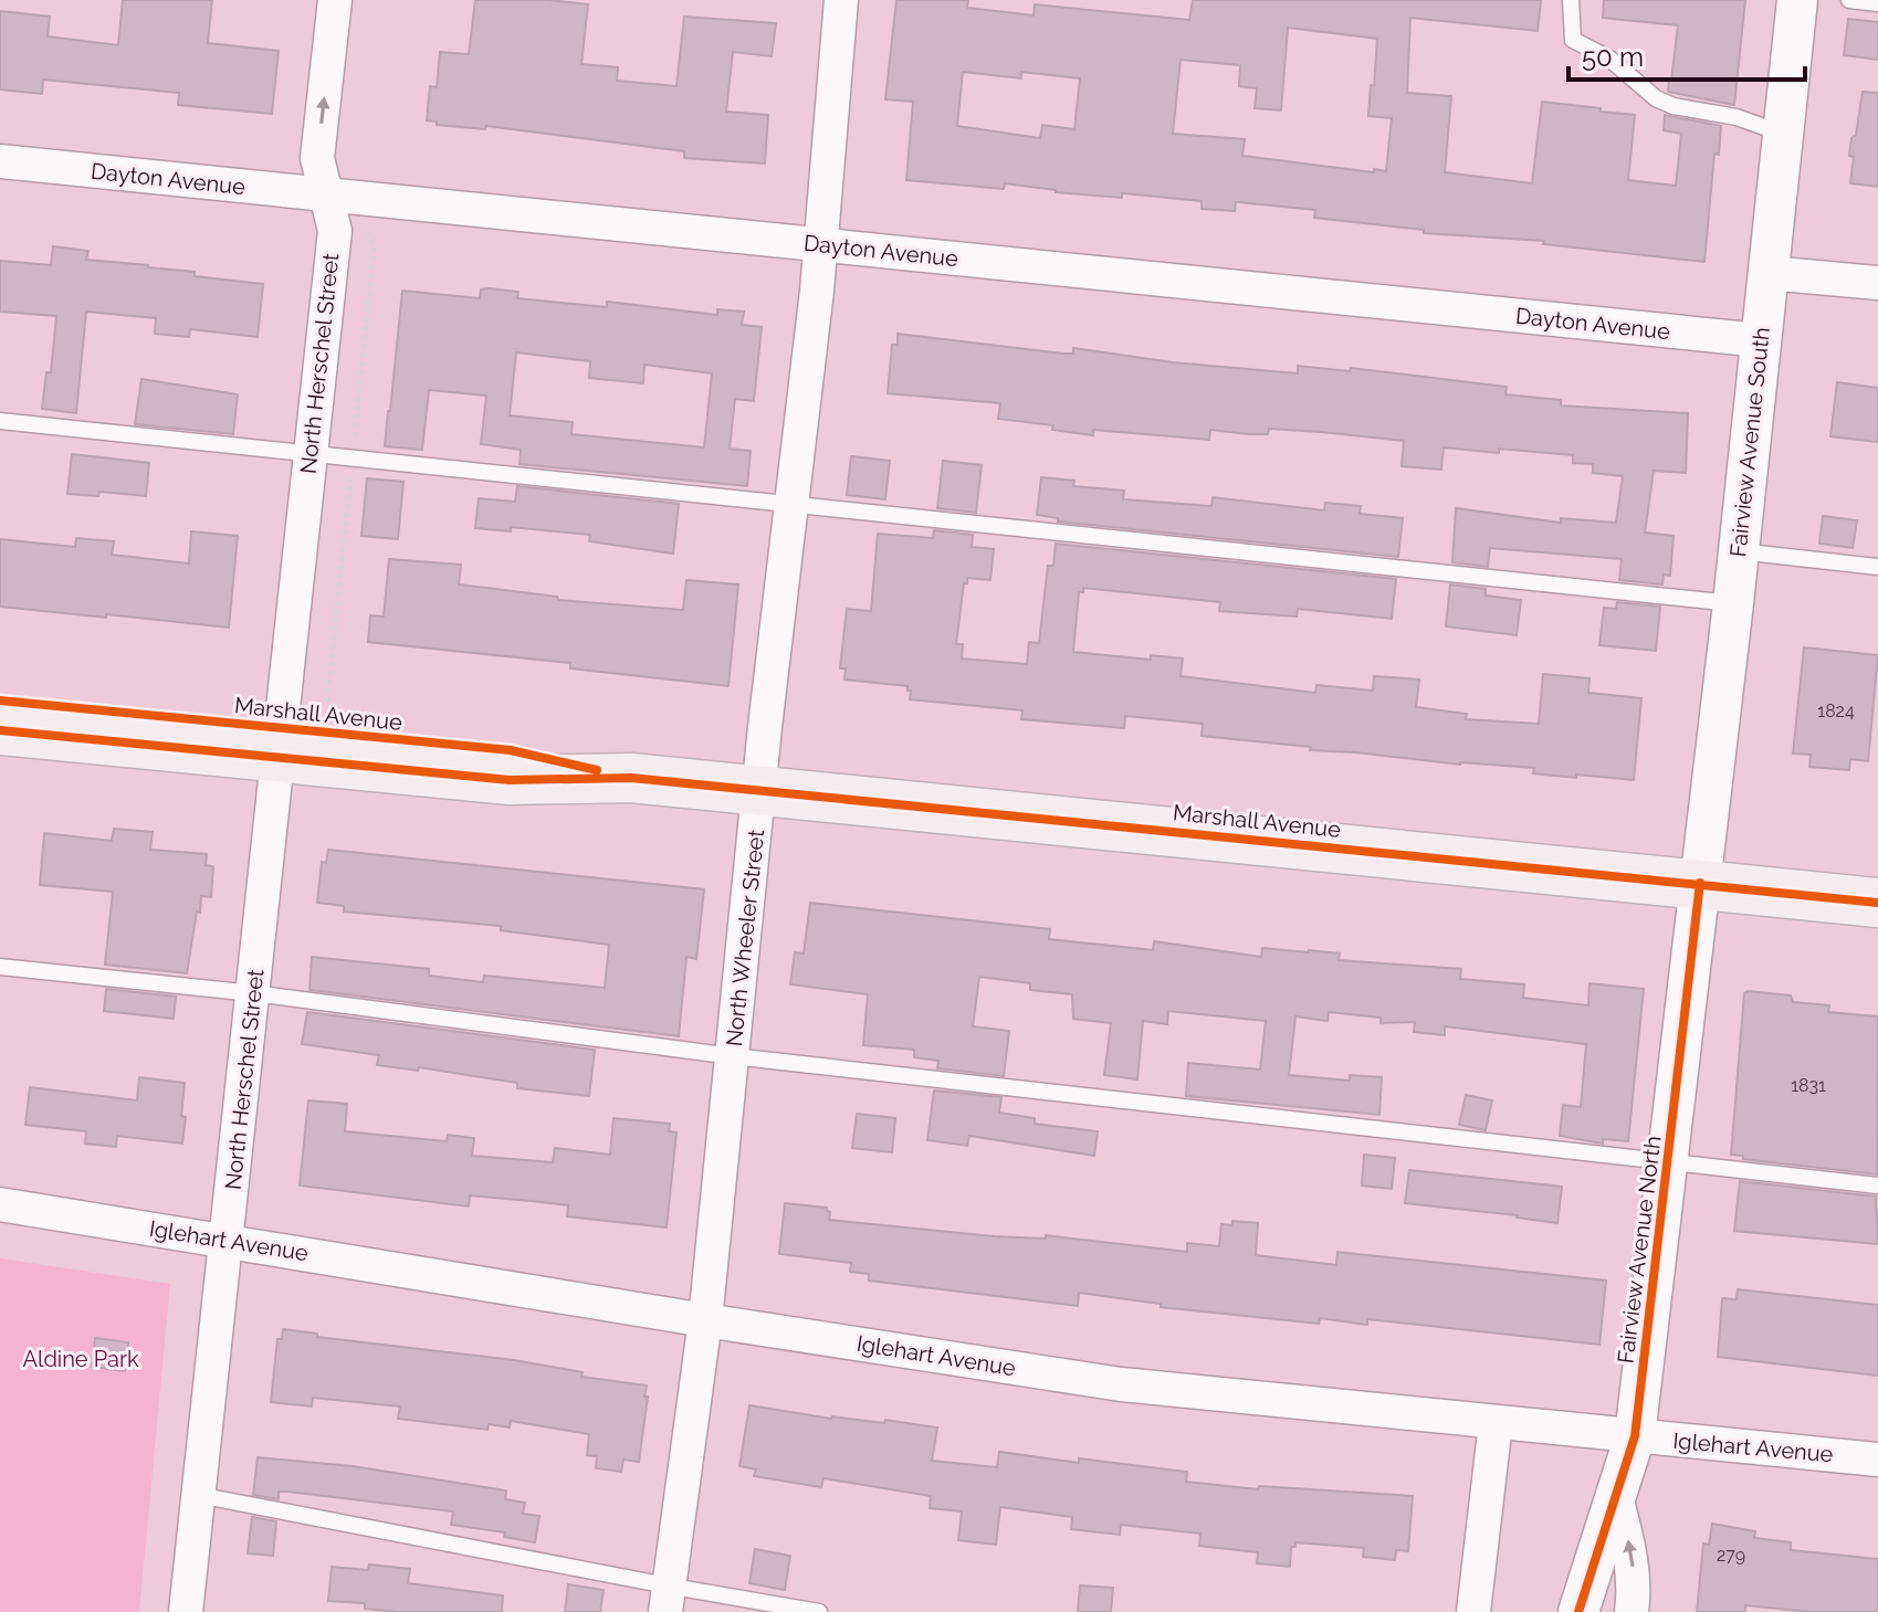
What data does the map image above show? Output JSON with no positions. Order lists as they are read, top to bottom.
{
  "streets": {
    "main road": ["Marshall Avenue"],
    "street": [
      "Dayton Avenue",
      "North Herschel Street",
      "Fairview Avenue South",
      "North Wheeler Street",
      "Iglehart Avenue",
      "Fairview Avenue North"
    ]
  },
  "crossings": [
    ["Dayton Avenue", "North Herschel Street"],
    ["Dayton Avenue", "Fairview Avenue South"],
    ["Dayton Avenue", "North Wheeler Street"],
    ["North Herschel Street", "Marshall Avenue"],
    ["North Herschel Street", "Iglehart Avenue"],
    ["Fairview Avenue South", "Marshall Avenue"],
    ["Fairview Avenue South", "Fairview Avenue North"],
    ["Marshall Avenue", "North Wheeler Street"],
    ["Marshall Avenue", "Fairview Avenue North"],
    ["North Wheeler Street", "Iglehart Avenue"],
    ["Iglehart Avenue", "Fairview Avenue North"]
  ],
  "parks": ["Aldine Park"],
  "house_numbers": ["1824", "1831", "279"],
  "scale_bar": "50 m"
}
